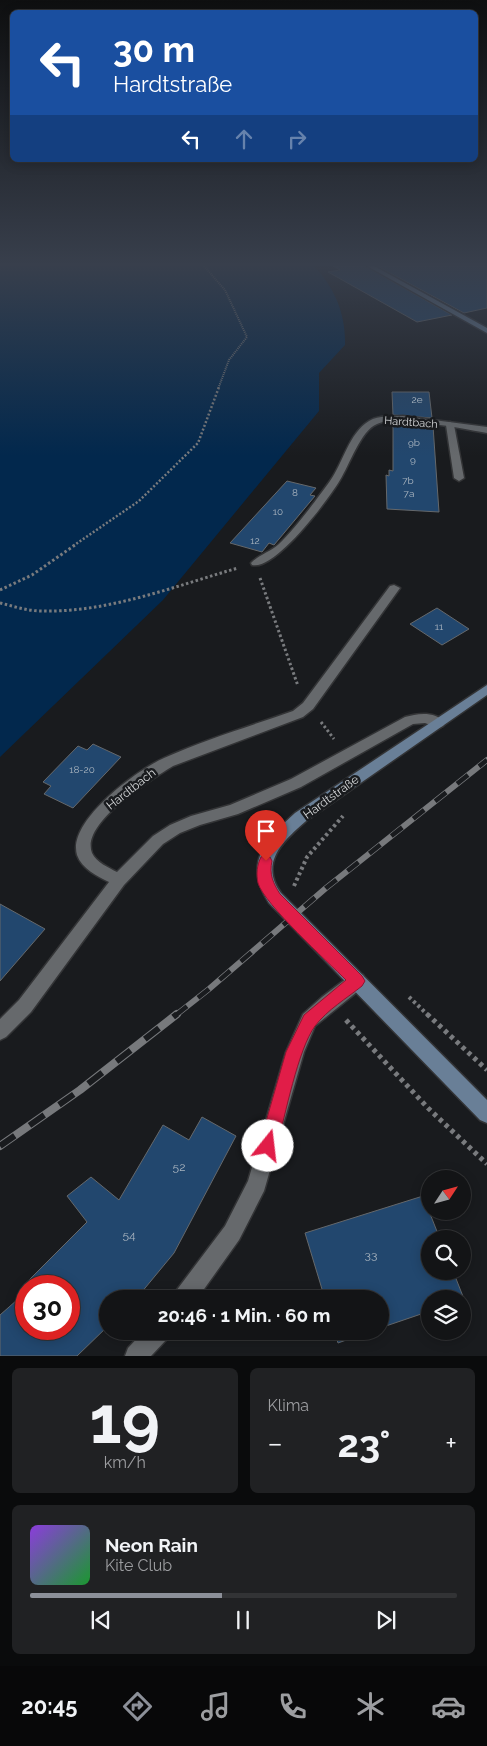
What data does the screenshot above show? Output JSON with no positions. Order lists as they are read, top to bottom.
{
  "streets": {
    "main road": ["Hardtstraße"],
    "street": ["Hardtbach"]
  },
  "house_numbers": [
    "2e",
    "9b",
    "9",
    "7b",
    "8",
    "7a",
    "10",
    "12",
    "11",
    "18-20",
    "52",
    "54",
    "33"
  ],
  "north": "top right",
  "page": {
    "turn": ["30 m", "Hardtstraße"],
    "limit": "30",
    "trip": "20:46 · 1 Min. · 60 m",
    "tile": [
      ["19", "km/h"],
      "Klima"
    ],
    "heat": ["−", "23°", "+"],
    "song": ["Neon Rain", "Kite Club"],
    "tabs": "20:45"
  }
}
